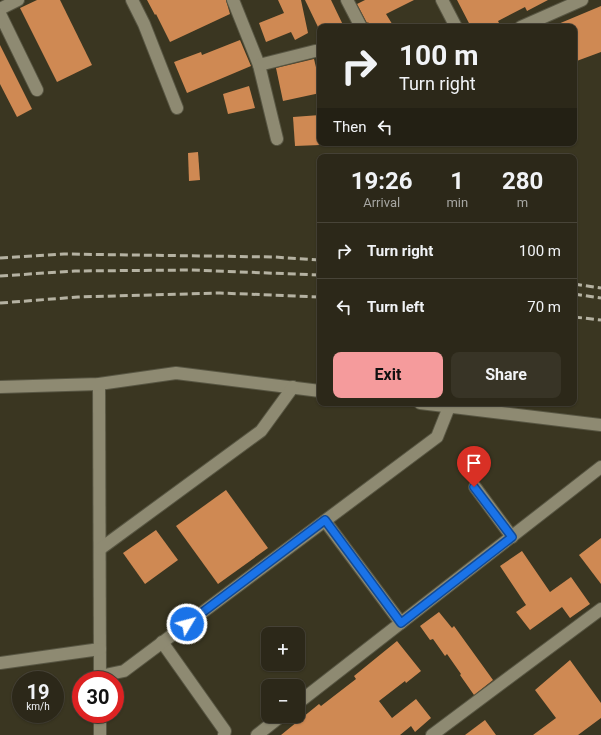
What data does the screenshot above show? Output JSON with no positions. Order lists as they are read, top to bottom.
{
  "page": {
    "turn": ["100 m", "Turn right"],
    "then": "Then",
    "eta": [
      "19:26",
      "Arrival",
      "1",
      "min",
      "280",
      "m"
    ],
    "list": [
      {
        "name": "Turn right",
        "value": "100 m"
      },
      {
        "name": "Turn left",
        "value": "70 m"
      }
    ],
    "buttons": ["Exit", "Share"],
    "map_buttons": ["+", "−"],
    "speed": "19 km/h",
    "limit": "30"
  }
}
